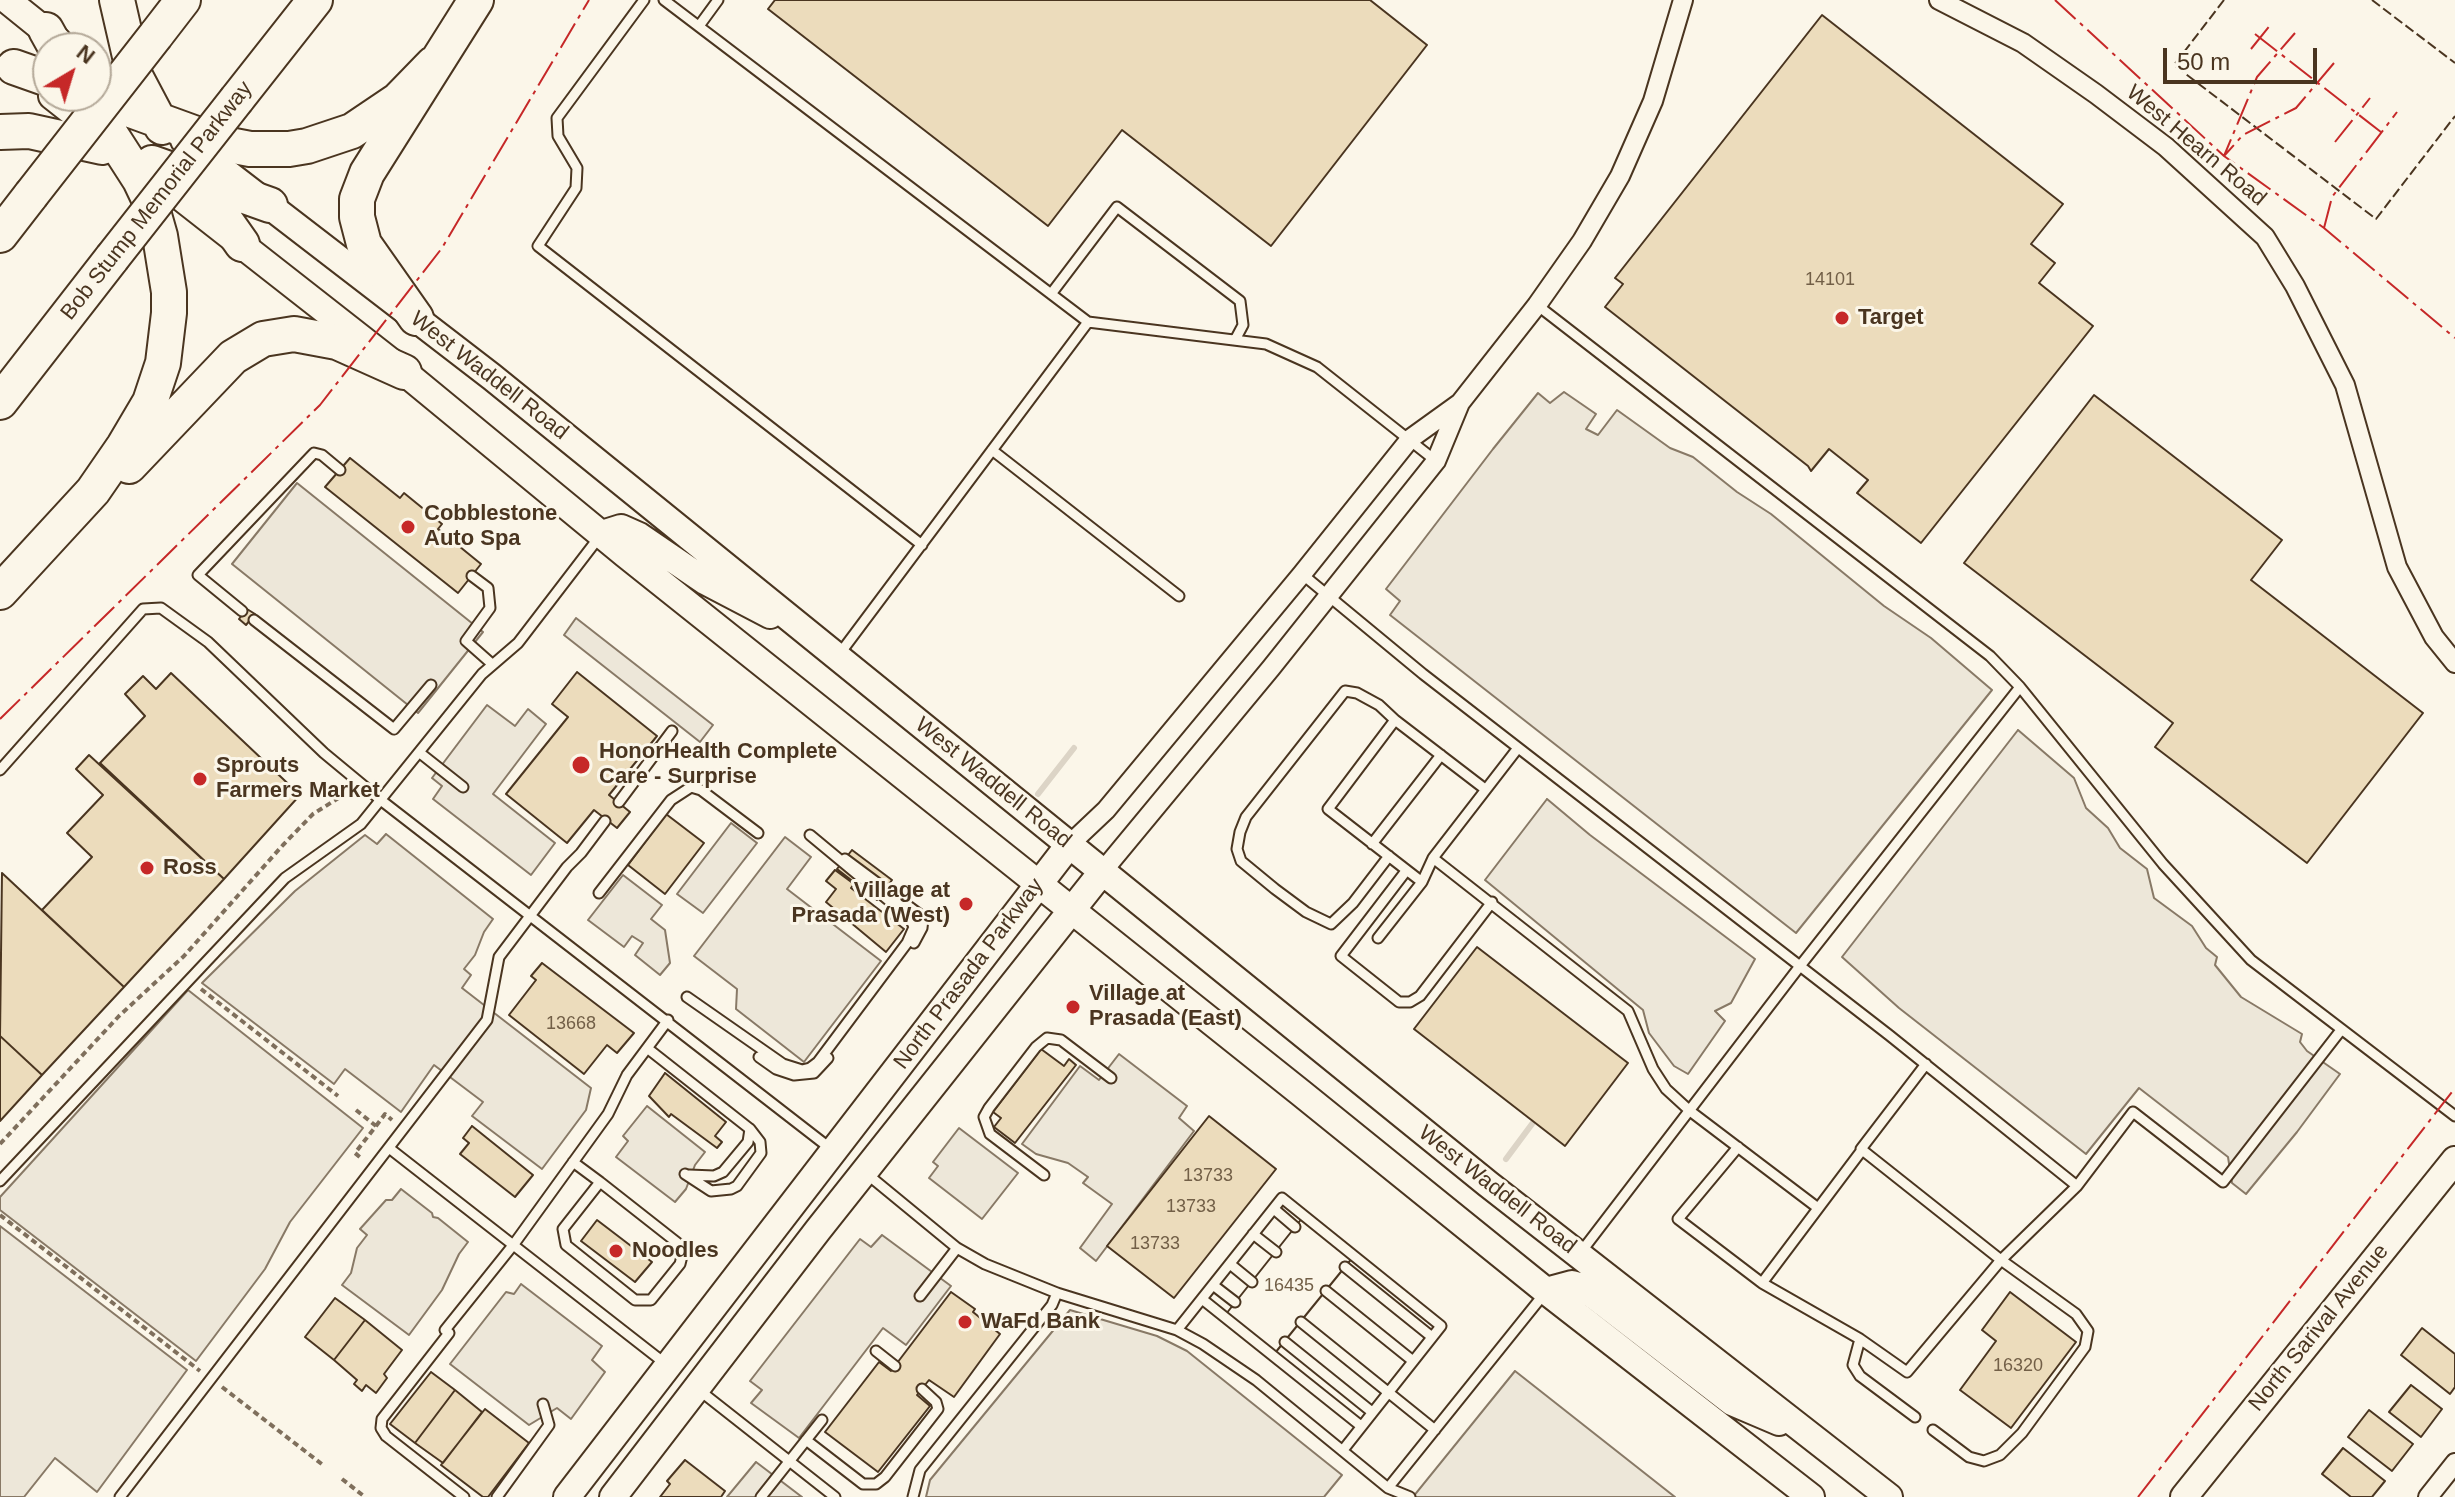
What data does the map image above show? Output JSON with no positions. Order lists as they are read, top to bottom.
{
  "streets": {
    "highway": ["Bob Stump Memorial Parkway"],
    "main road": ["West Waddell Road", "North Prasada Parkway", "North Sarival Avenue"],
    "street": ["West Hearn Road"]
  },
  "crossings": [
    ["West Waddell Road", "North Prasada Parkway"]
  ],
  "places": [
    "Target",
    "Cobblestone Auto Spa",
    "HonorHealth Complete Care - Surprise",
    "Sprouts Farmers Market",
    "Ross",
    "Village at Prasada (West)",
    "Village at Prasada (East)",
    "Noodles",
    "WaFd Bank"
  ],
  "house_numbers": [
    "14101",
    "13668",
    "13733",
    "13733",
    "13733",
    "16435",
    "16320"
  ],
  "scale_bar": "50 m",
  "north": "top right"
}
